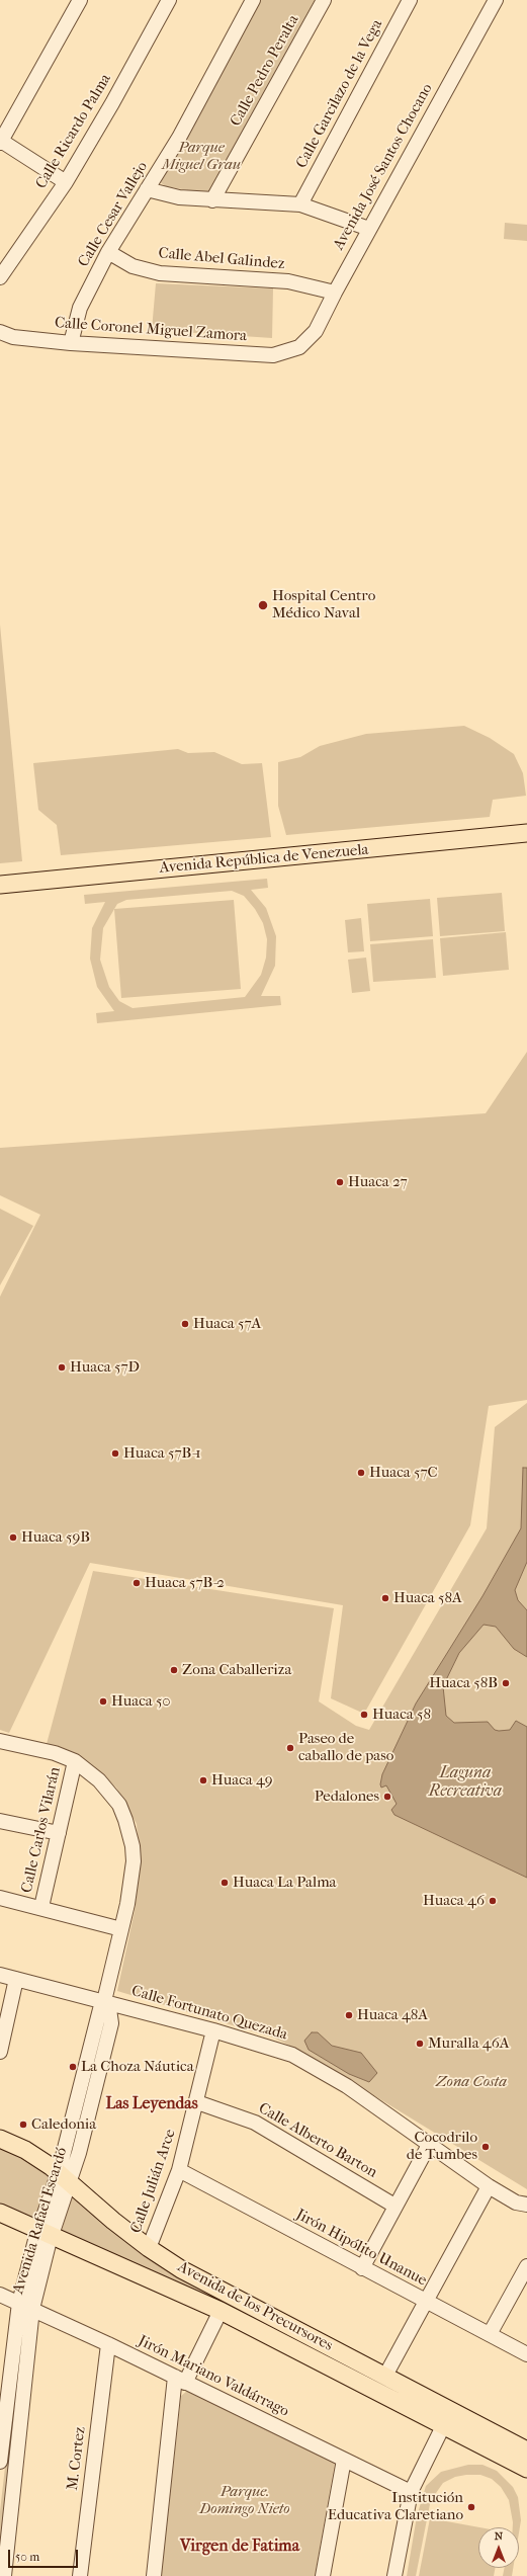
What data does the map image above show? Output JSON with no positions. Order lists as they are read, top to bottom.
{
  "streets": {
    "main road": ["Avenida República de Venezuela", "Avenida de los Precursores"],
    "street": [
      "Calle Pedro Peralta",
      "Calle Garcilazo de la Vega",
      "Calle Ricardo Palma",
      "Avenida José Santos Chocano",
      "Calle Cesar Vallejo",
      "Calle Abel Galindez",
      "Calle Coronel Miguel Zamora",
      "Calle Carlos Vilarán",
      "Calle Fortunato Quezada",
      "Calle Alberto Barton",
      "Calle Julián Arce",
      "Avenida Rafael Escardó",
      "Jirón Hipólito Unanue",
      "Jirón Mariano Valdárrago",
      "M. Cortez"
    ]
  },
  "crossings": [
    ["Avenida José Santos Chocano", "Calle Abel Galindez"],
    ["Avenida José Santos Chocano", "Calle Coronel Miguel Zamora"],
    ["Calle Cesar Vallejo", "Calle Abel Galindez"],
    ["Calle Cesar Vallejo", "Calle Coronel Miguel Zamora"],
    ["Calle Carlos Vilarán", "Avenida Rafael Escardó"],
    ["Calle Fortunato Quezada", "Calle Julián Arce"],
    ["Calle Fortunato Quezada", "Avenida Rafael Escardó"],
    ["Calle Alberto Barton", "Calle Julián Arce"],
    ["Calle Julián Arce", "Jirón Hipólito Unanue"],
    ["Calle Julián Arce", "Avenida de los Precursores"],
    ["Avenida Rafael Escardó", "Avenida de los Precursores"],
    ["Avenida Rafael Escardó", "Jirón Mariano Valdárrago"],
    ["Jirón Mariano Valdárrago", "M. Cortez"]
  ],
  "districts": ["Las Leyendas", "Virgen de Fatima"],
  "water": ["Laguna Recreativa"],
  "parks": ["Parque Miguel Grau", "Zona Costa", "Parque. Domingo Nieto"],
  "places": [
    "Hospital Centro Médico Naval",
    "Huaca 27",
    "Huaca 57A",
    "Huaca 57D",
    "Huaca 57B-1",
    "Huaca 57C",
    "Huaca 59B",
    "Huaca 57B-2",
    "Huaca 58A",
    "Zona Caballeriza",
    "Huaca 58B",
    "Huaca 50",
    "Huaca 58",
    "Paseo de caballo de paso",
    "Huaca 49",
    "Pedalones",
    "Huaca La Palma",
    "Huaca 46",
    "Huaca 48A",
    "Muralla 46A",
    "La Choza Náutica",
    "Caledonia",
    "Cocodrilo de Tumbes",
    "Institución Educativa Claretiano"
  ],
  "scale_bar": "50 m",
  "north": "top"
}
